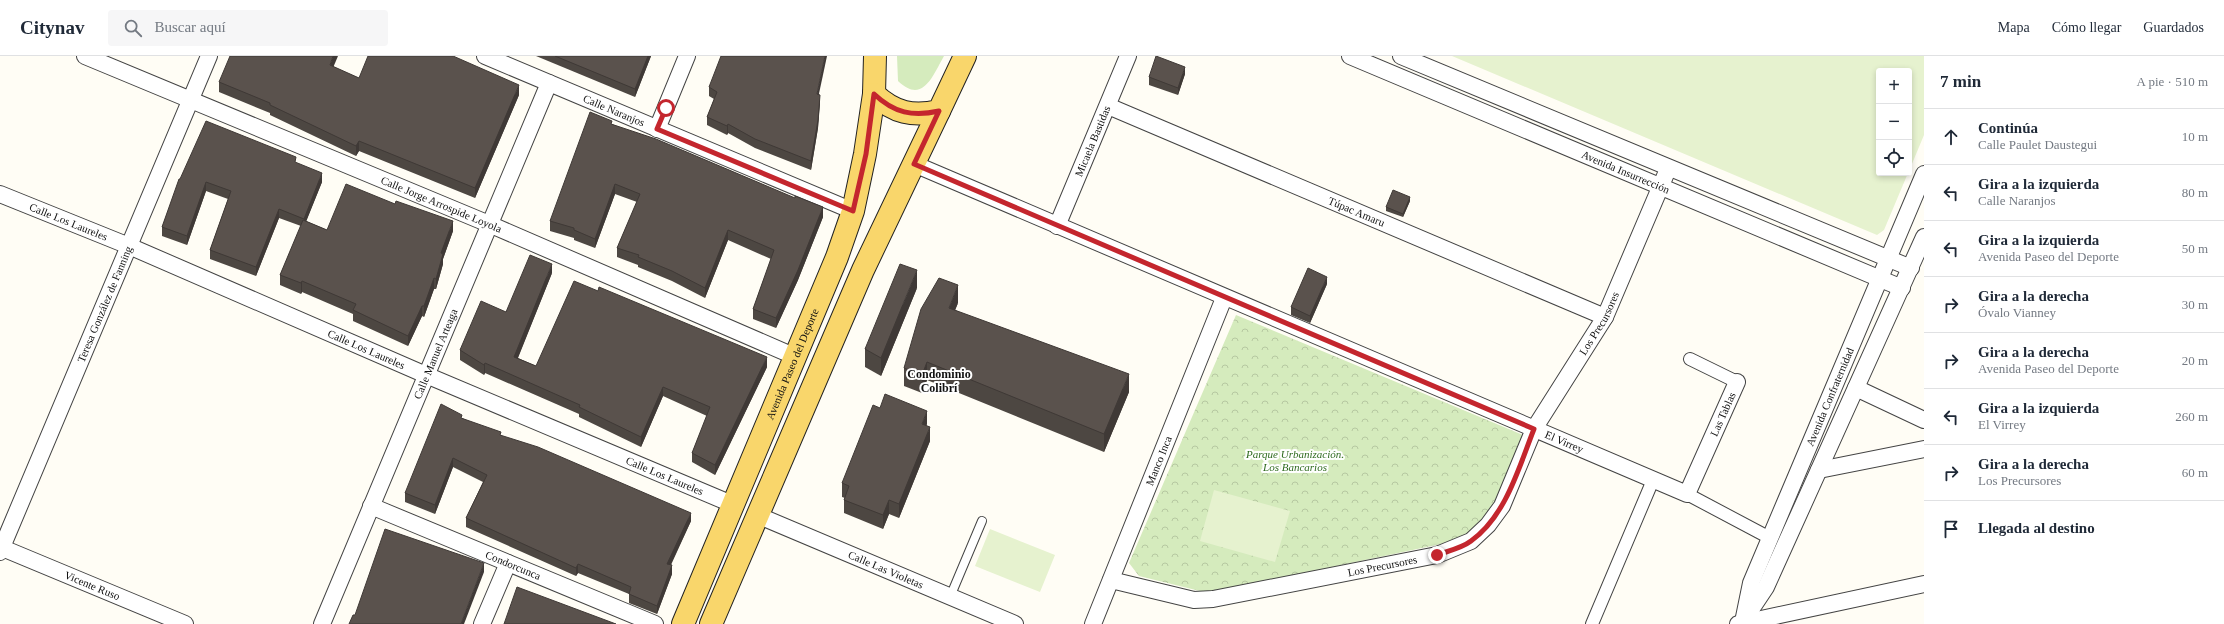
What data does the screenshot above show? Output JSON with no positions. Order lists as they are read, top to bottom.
{
  "streets": {
    "main road": ["Avenida Paseo del Deporte"],
    "street": [
      "Calle Naranjos",
      "Micaela Bastidas",
      "Avenida Insurrección",
      "Calle Jorge Arrospide Loyola",
      "Túpac Amaru",
      "Calle Los Laureles",
      "Teresa González de Fanning",
      "Los Precursores",
      "Calle Manuel Arteaga",
      "Avenida Confraternidad",
      "Las Tablas",
      "El Virrey",
      "Manco Inca",
      "Condorcunca",
      "Calle Las Violetas",
      "Vicente Ruso"
    ]
  },
  "crossings": [
    ["Calle Naranjos", "Calle Manuel Arteaga"],
    ["Calle Naranjos", "Avenida Paseo del Deporte"],
    ["Micaela Bastidas", "Túpac Amaru"],
    ["Micaela Bastidas", "El Virrey"],
    ["Avenida Insurrección", "Los Precursores"],
    ["Avenida Insurrección", "Avenida Confraternidad"],
    ["Calle Jorge Arrospide Loyola", "Teresa González de Fanning"],
    ["Calle Jorge Arrospide Loyola", "Calle Manuel Arteaga"],
    ["Calle Jorge Arrospide Loyola", "Avenida Paseo del Deporte"],
    ["Túpac Amaru", "Los Precursores"],
    ["Calle Los Laureles", "Teresa González de Fanning"],
    ["Calle Los Laureles", "Calle Manuel Arteaga"],
    ["Calle Los Laureles", "Avenida Paseo del Deporte"],
    ["Teresa González de Fanning", "Vicente Ruso"],
    ["Los Precursores", "El Virrey"],
    ["Los Precursores", "Manco Inca"],
    ["Calle Manuel Arteaga", "Condorcunca"],
    ["Avenida Confraternidad", "El Virrey"],
    ["Las Tablas", "El Virrey"],
    ["El Virrey", "Manco Inca"]
  ],
  "districts": ["Condominio Colibrí"],
  "parks": ["Parque Urbanización. Los Bancarios"],
  "page": {
    "header": "Citynav",
    "search": "Buscar aquí",
    "nav": ["Mapa", "Cómo llegar", "Guardados"],
    "heading": ["7 min", "A pie · 510 m"],
    "map_buttons": ["+", "−"],
    "list": [
      ["Continúa", "Calle Paulet Daustegui", "10 m"],
      ["Gira a la izquierda", "Calle Naranjos", "80 m"],
      ["Gira a la izquierda", "Avenida Paseo del Deporte", "50 m"],
      ["Gira a la derecha", "Óvalo Vianney", "30 m"],
      ["Gira a la derecha", "Avenida Paseo del Deporte", "20 m"],
      ["Gira a la izquierda", "El Virrey", "260 m"],
      ["Gira a la derecha", "Los Precursores", "60 m"],
      "Llegada al destino"
    ]
  }
}
